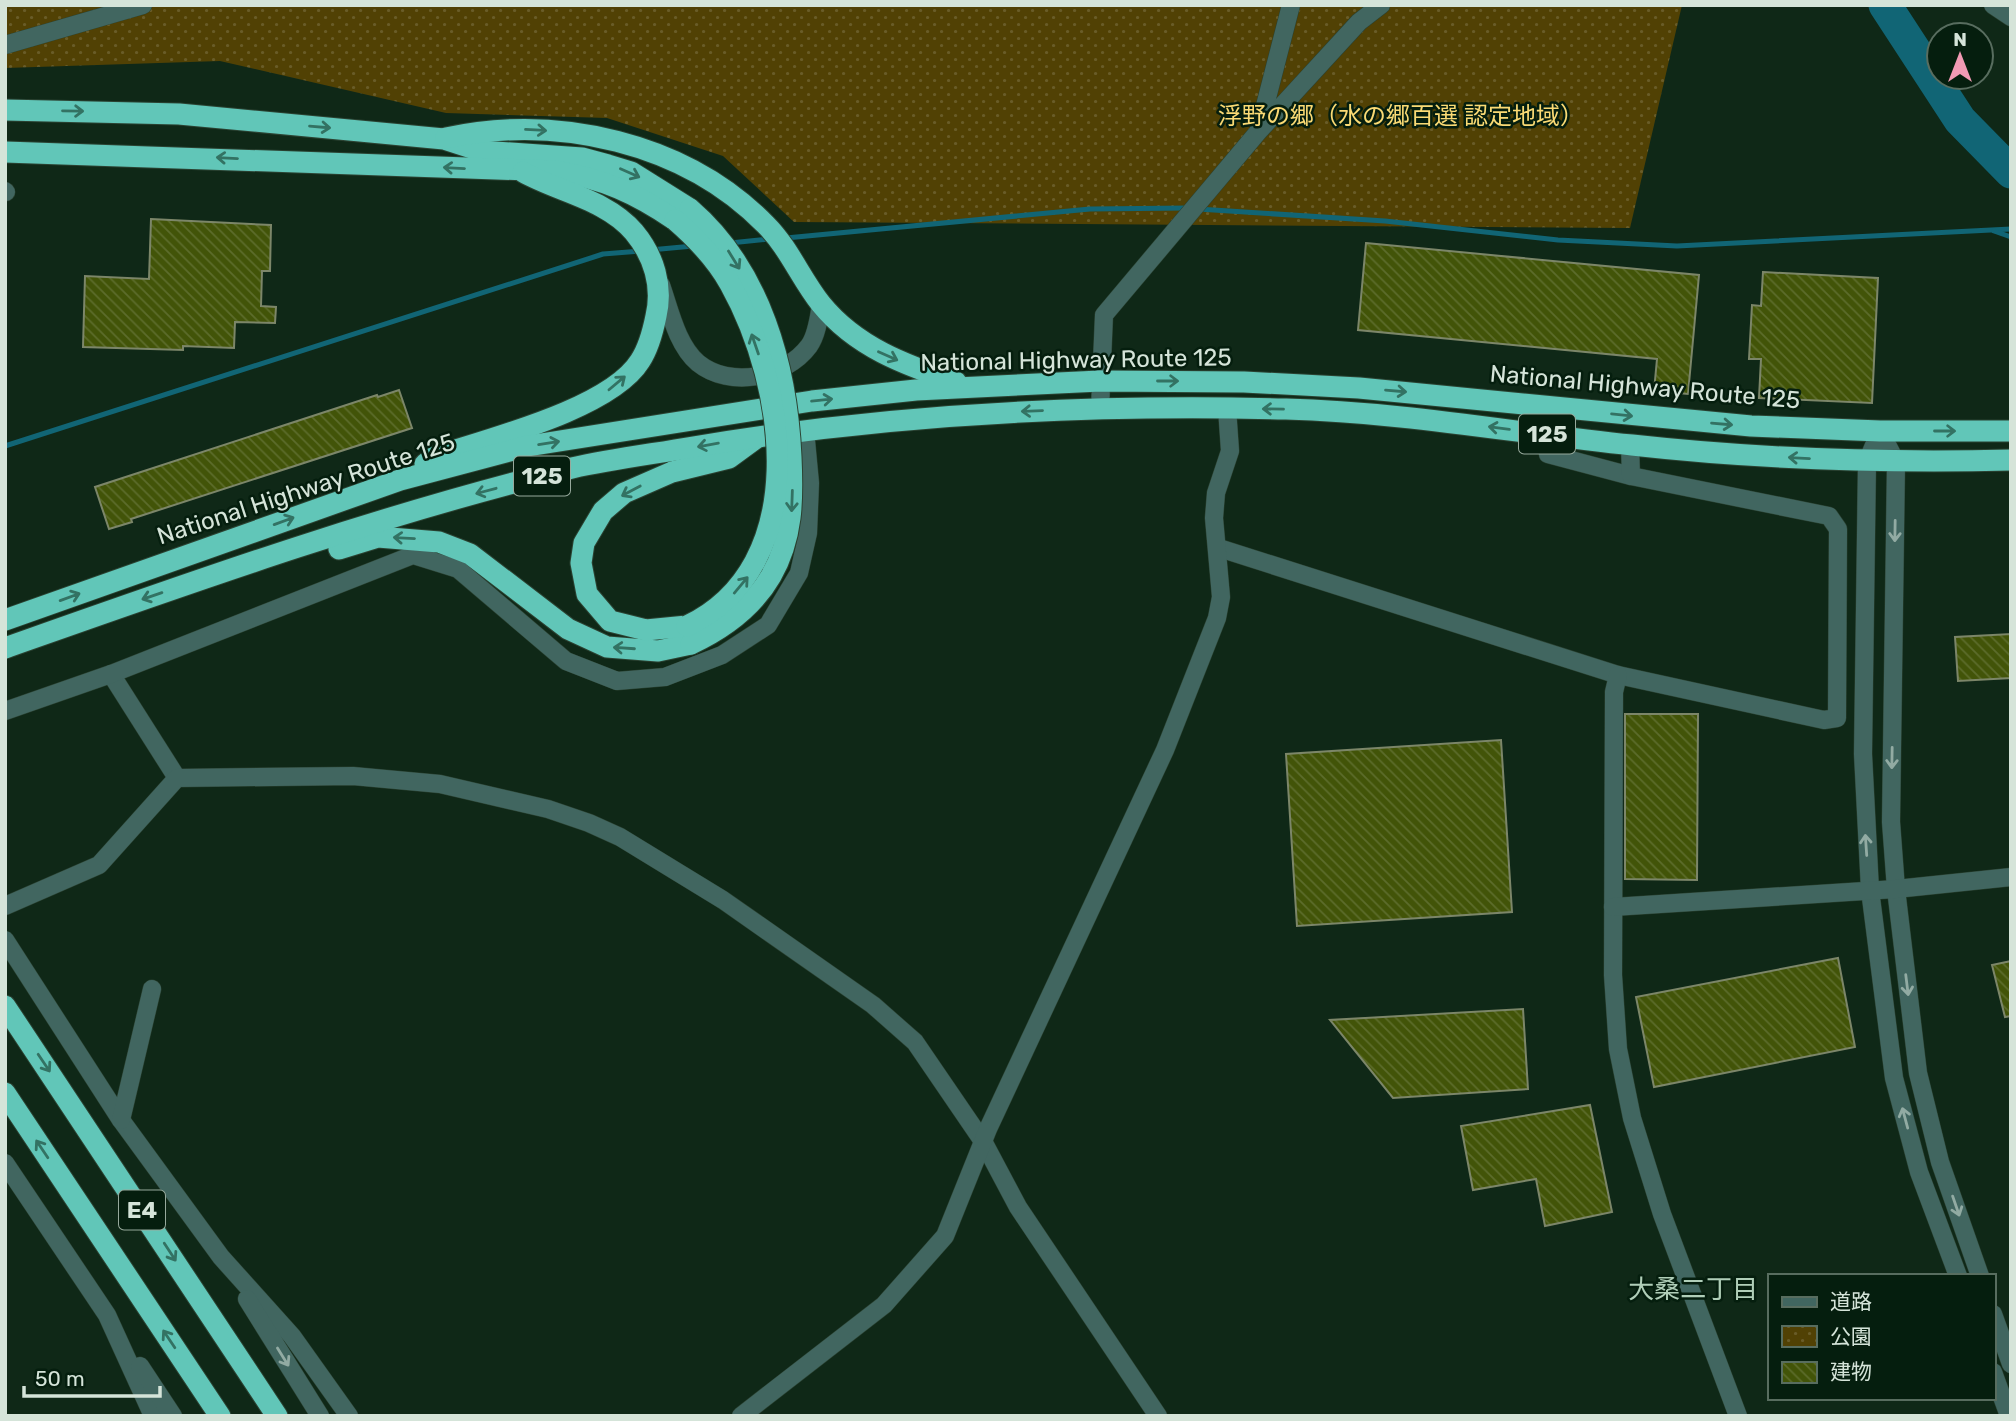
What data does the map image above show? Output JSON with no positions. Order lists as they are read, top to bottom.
{
  "streets": {
    "highway": ["National Highway Route 125", "125", "E4"]
  },
  "districts": ["大桑二丁目"],
  "parks": ["浮野の郷（水の郷百選 認定地域）"],
  "legend": ["道路", "公園", "建物"],
  "scale_bar": "50 m",
  "north": "top"
}
